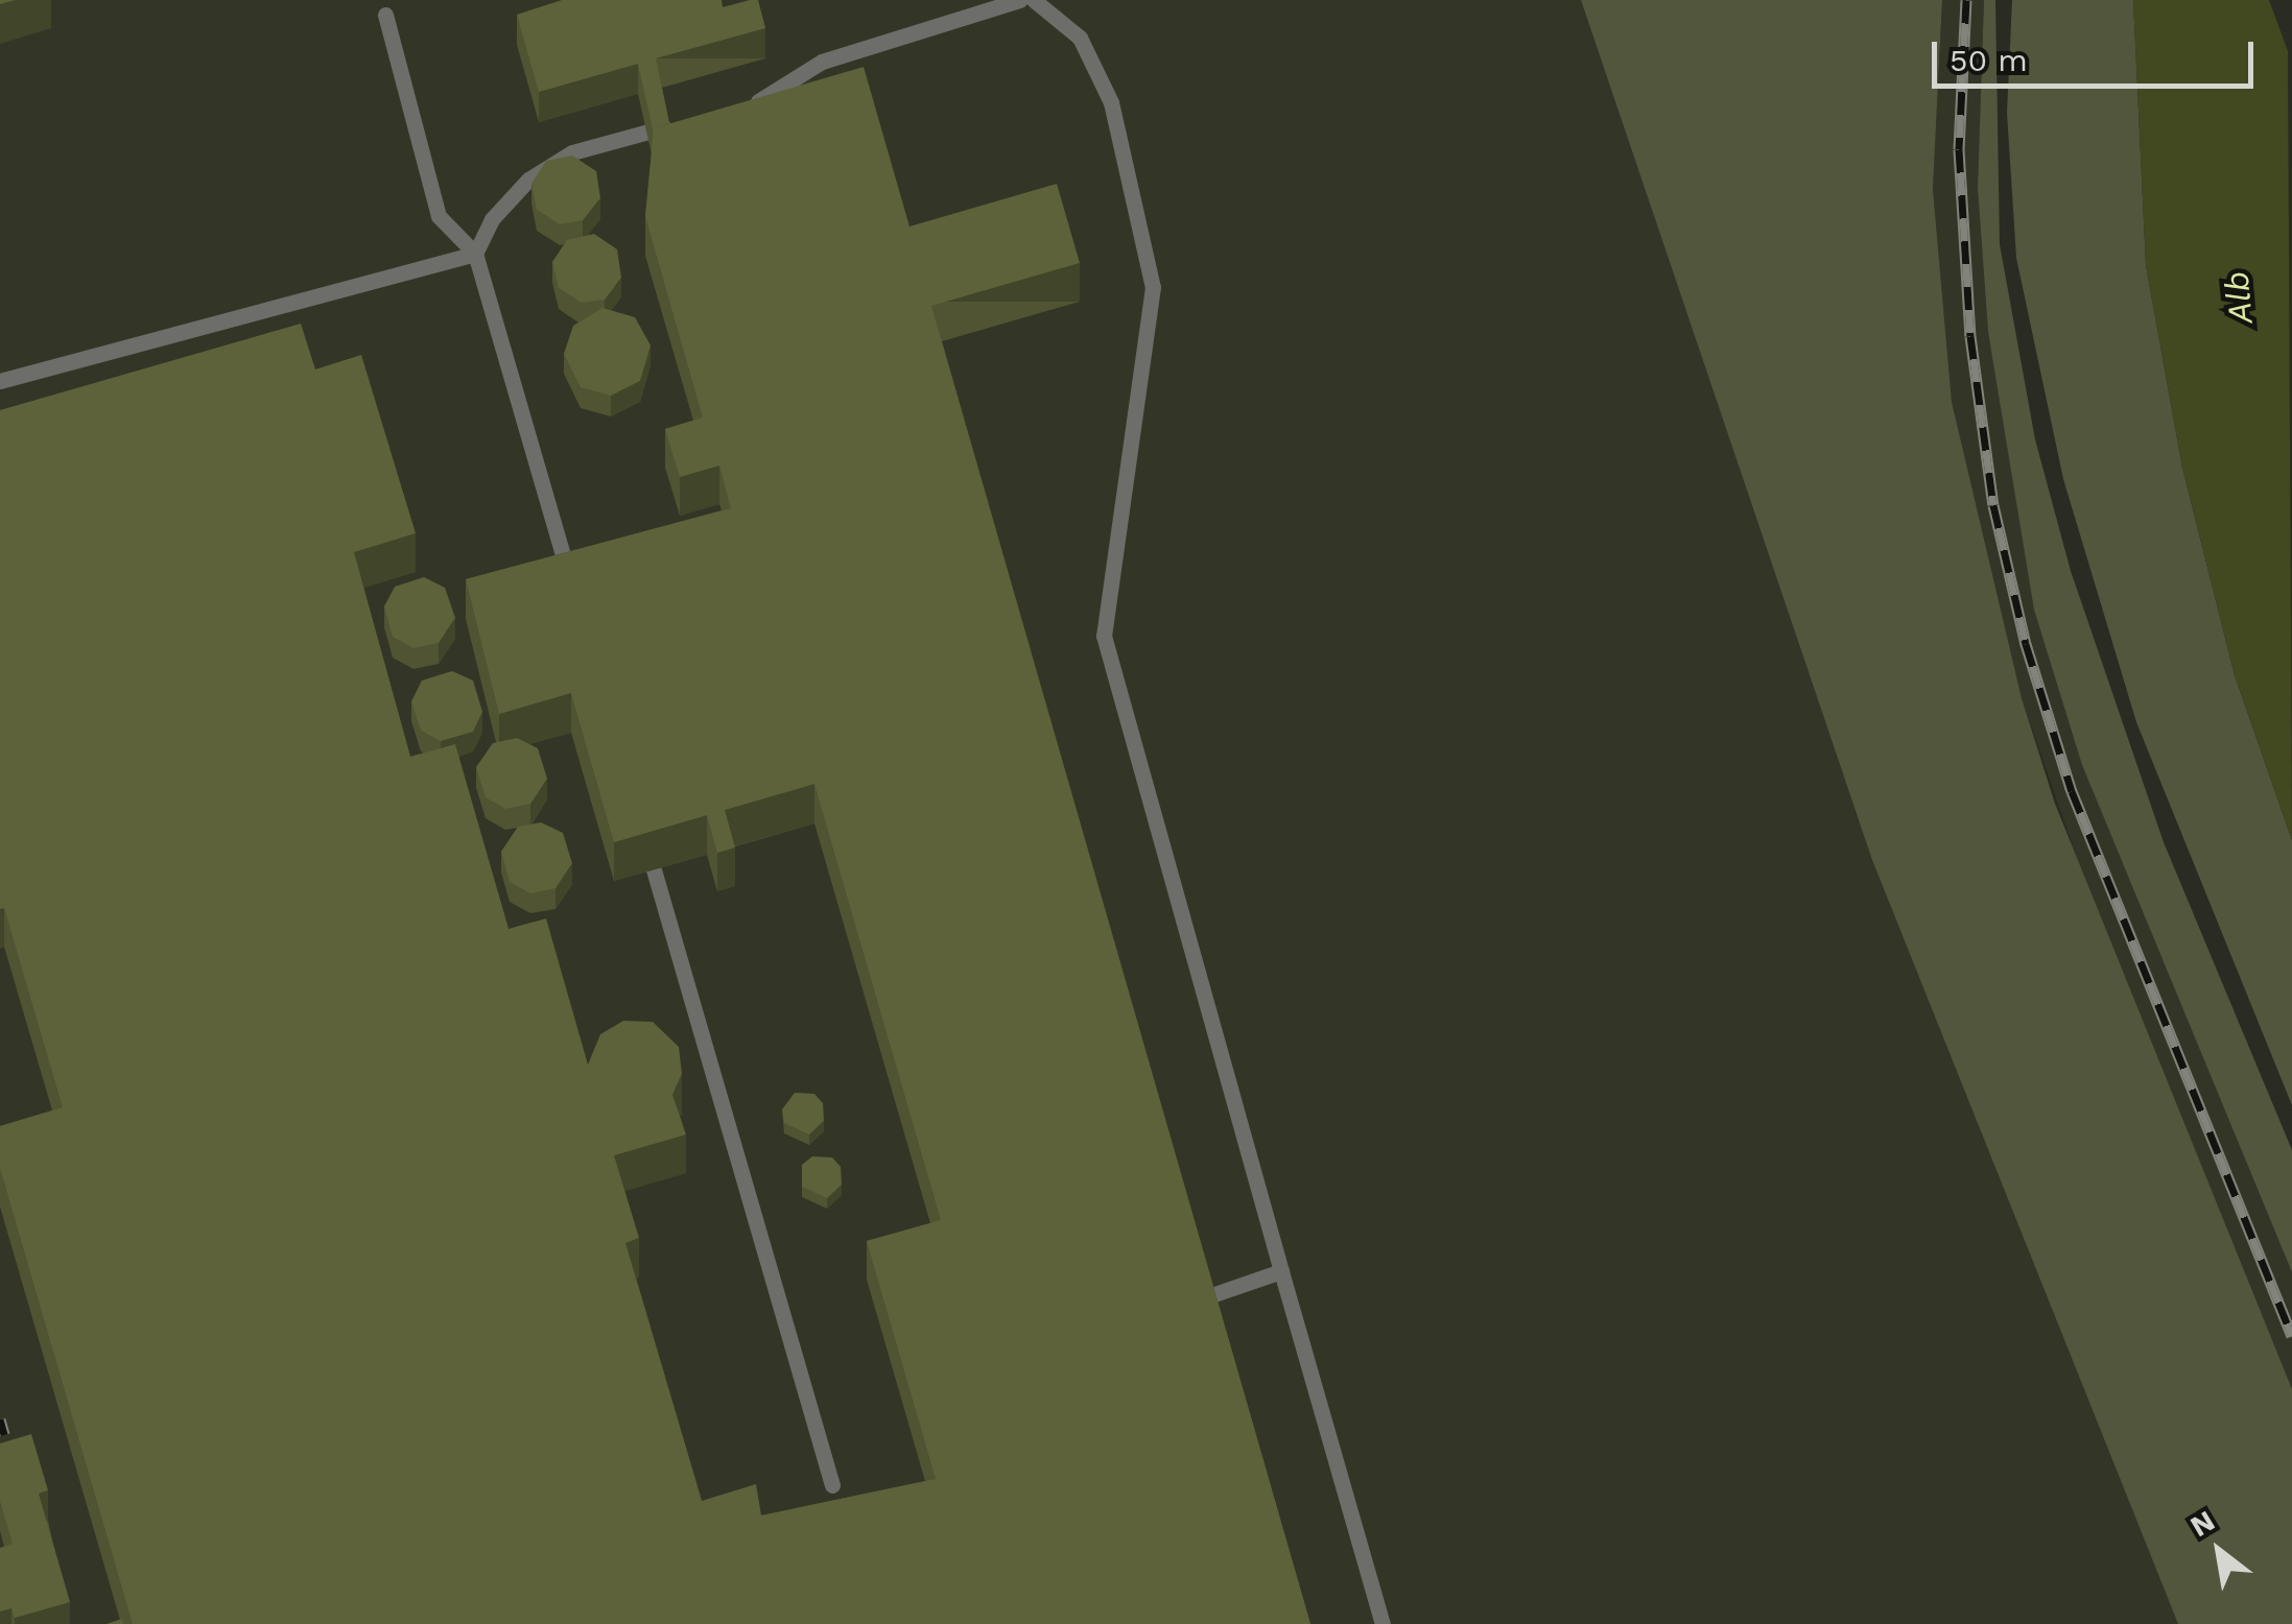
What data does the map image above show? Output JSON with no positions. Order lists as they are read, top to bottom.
{
  "water": ["Alb"],
  "scale_bar": "50 m",
  "north": "top left"
}
